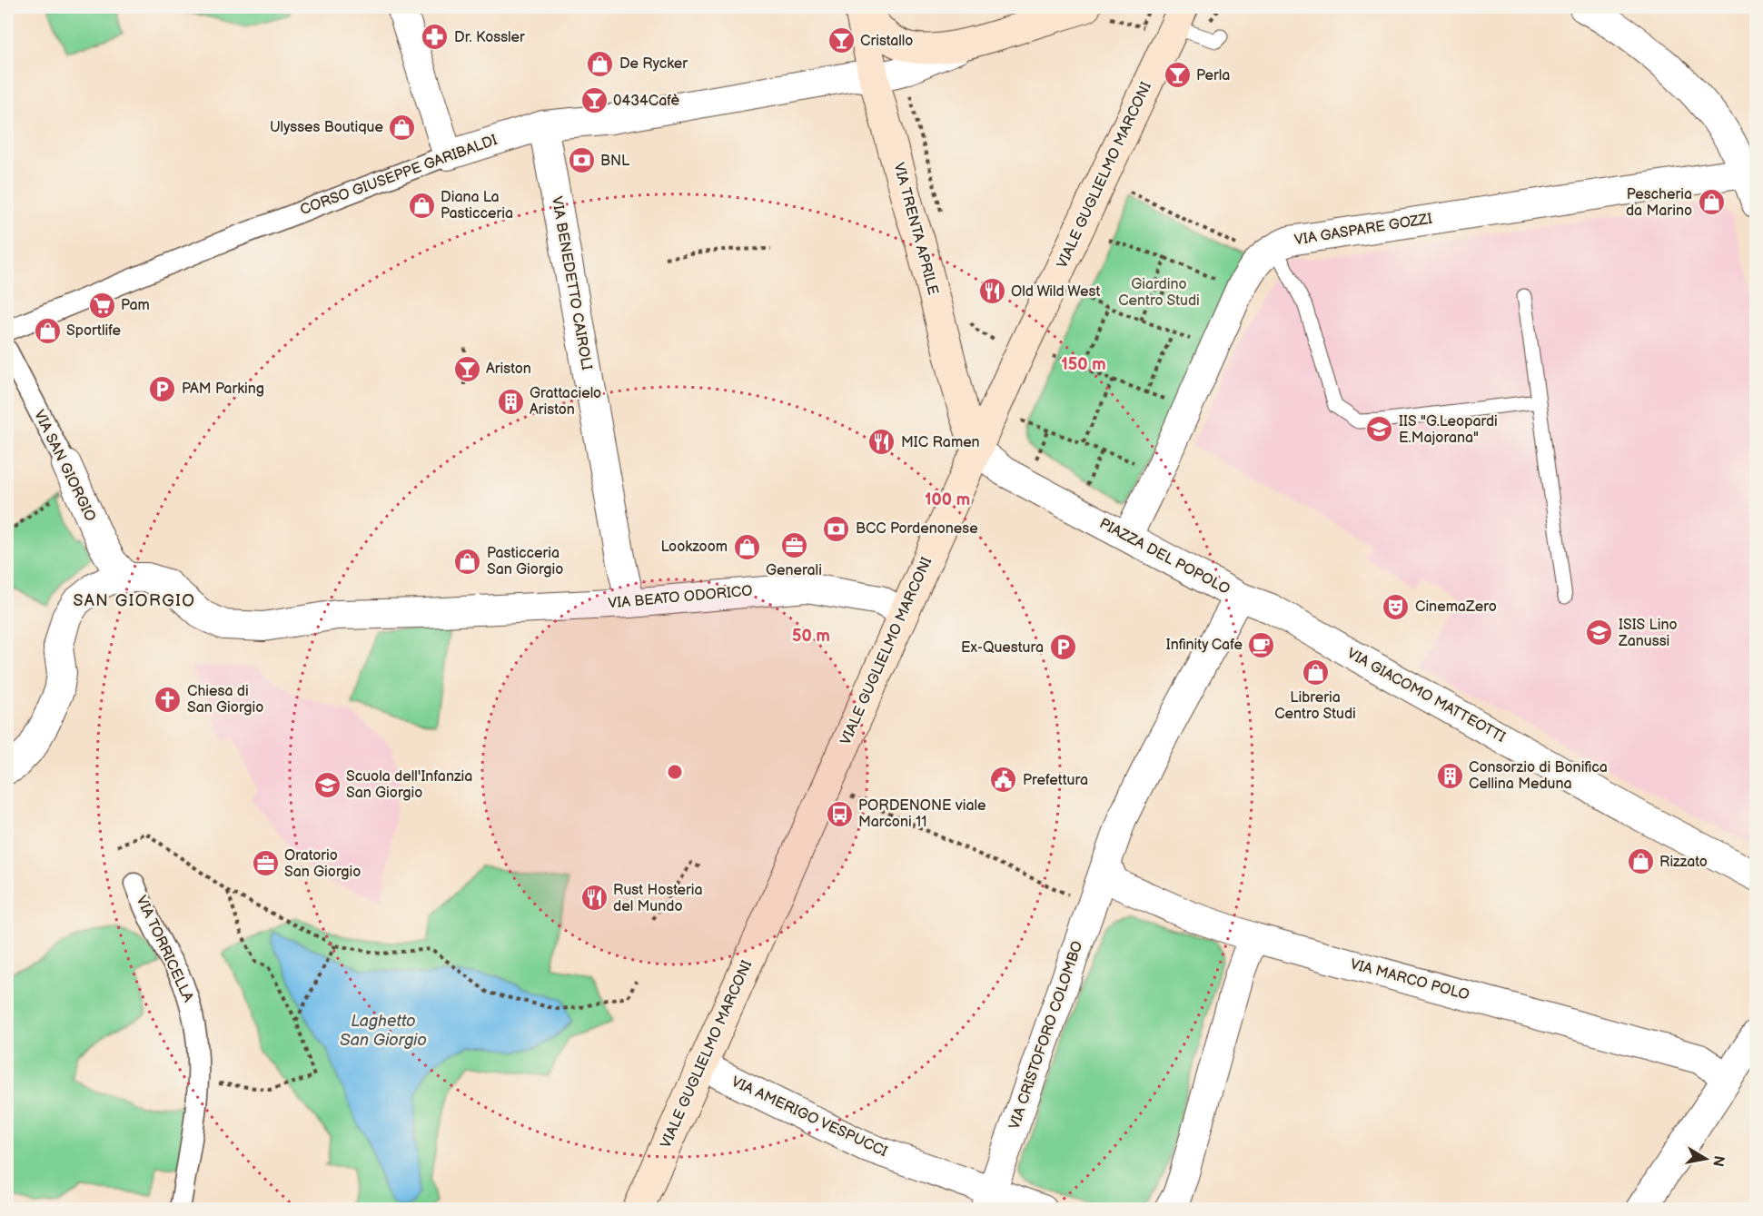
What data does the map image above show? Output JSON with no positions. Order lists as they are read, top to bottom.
{
  "streets": {
    "main road": ["VIALE GUGLIELMO MARCONI", "VIA TRENTA APRILE"],
    "street": [
      "CORSO GIUSEPPE GARIBALDI",
      "VIA GASPARE GOZZI",
      "VIA BENEDETTO CAIROLI",
      "VIA SAN GIORGIO",
      "PIAZZA DEL POPOLO",
      "VIA BEATO ODORICO",
      "VIA GIACOMO MATTEOTTI",
      "VIA TORRICELLA",
      "VIA MARCO POLO",
      "VIA CRISTOFORO COLOMBO",
      "VIA AMERIGO VESPUCCI"
    ]
  },
  "crossings": [
    ["CORSO GIUSEPPE GARIBALDI", "VIA TRENTA APRILE"],
    ["CORSO GIUSEPPE GARIBALDI", "VIA BENEDETTO CAIROLI"],
    ["VIALE GUGLIELMO MARCONI", "VIA TRENTA APRILE"],
    ["VIALE GUGLIELMO MARCONI", "PIAZZA DEL POPOLO"],
    ["VIALE GUGLIELMO MARCONI", "VIA BEATO ODORICO"],
    ["VIALE GUGLIELMO MARCONI", "VIA AMERIGO VESPUCCI"],
    ["VIA TRENTA APRILE", "PIAZZA DEL POPOLO"],
    ["VIA BENEDETTO CAIROLI", "VIA BEATO ODORICO"],
    ["VIA SAN GIORGIO", "VIA BEATO ODORICO"],
    ["PIAZZA DEL POPOLO", "VIA GIACOMO MATTEOTTI"],
    ["PIAZZA DEL POPOLO", "VIA MARCO POLO"],
    ["PIAZZA DEL POPOLO", "VIA CRISTOFORO COLOMBO"],
    ["VIA MARCO POLO", "VIA CRISTOFORO COLOMBO"],
    ["VIA CRISTOFORO COLOMBO", "VIA AMERIGO VESPUCCI"]
  ],
  "districts": ["SAN GIORGIO"],
  "water": ["Laghetto San Giorgio"],
  "parks": ["Giardino Centro Studi"],
  "places": {
    "pharmacy": ["Dr. Kossler"],
    "bar": [
      "Cristallo",
      "Perla",
      "0434Cafè",
      "Ariston"
    ],
    "shop": [
      "De Rycker",
      "Ulysses Boutique",
      "Pescheria da Marino",
      "Diana La Pasticceria",
      "Sportlife",
      "Lookzoom",
      "Pasticceria San Giorgio",
      "Libreria Centro Studi",
      "Rizzato"
    ],
    "bank": ["BNL", "BCC Pordenonese"],
    "restaurant": ["Old Wild West", "MIC Ramen", "Rust Hosteria del Mundo"],
    "supermarket": ["Pam"],
    "parking": ["PAM Parking", "Ex-Questura"],
    "building": ["Grattacielo Ariston", "Consorzio di Bonifica Cellina Meduna"],
    "school or university": ["IIS \"G.Leopardi E.Majorana\"", "ISIS Lino Zanussi", "Scuola dell'Infanzia San Giorgio"],
    "office": ["Generali", "Oratorio San Giorgio"],
    "theatre": ["CinemaZero"],
    "cafe": ["Infinity Cafe"],
    "church": ["Chiesa di San Giorgio"],
    "public building": ["Prefettura"],
    "bus stop": ["PORDENONE viale Marconi 11"]
  },
  "north": "right",
  "rings": ["150 m", "100 m", "50 m"]
}
